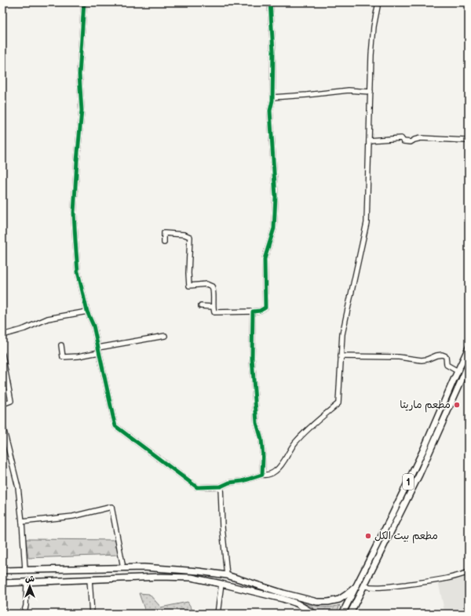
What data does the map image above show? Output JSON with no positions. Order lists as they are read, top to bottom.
{
  "streets": {
    "main road": ["1"]
  },
  "places": ["مطعم ماريتا", "مطعم بيت الكل"],
  "north": "top"
}
